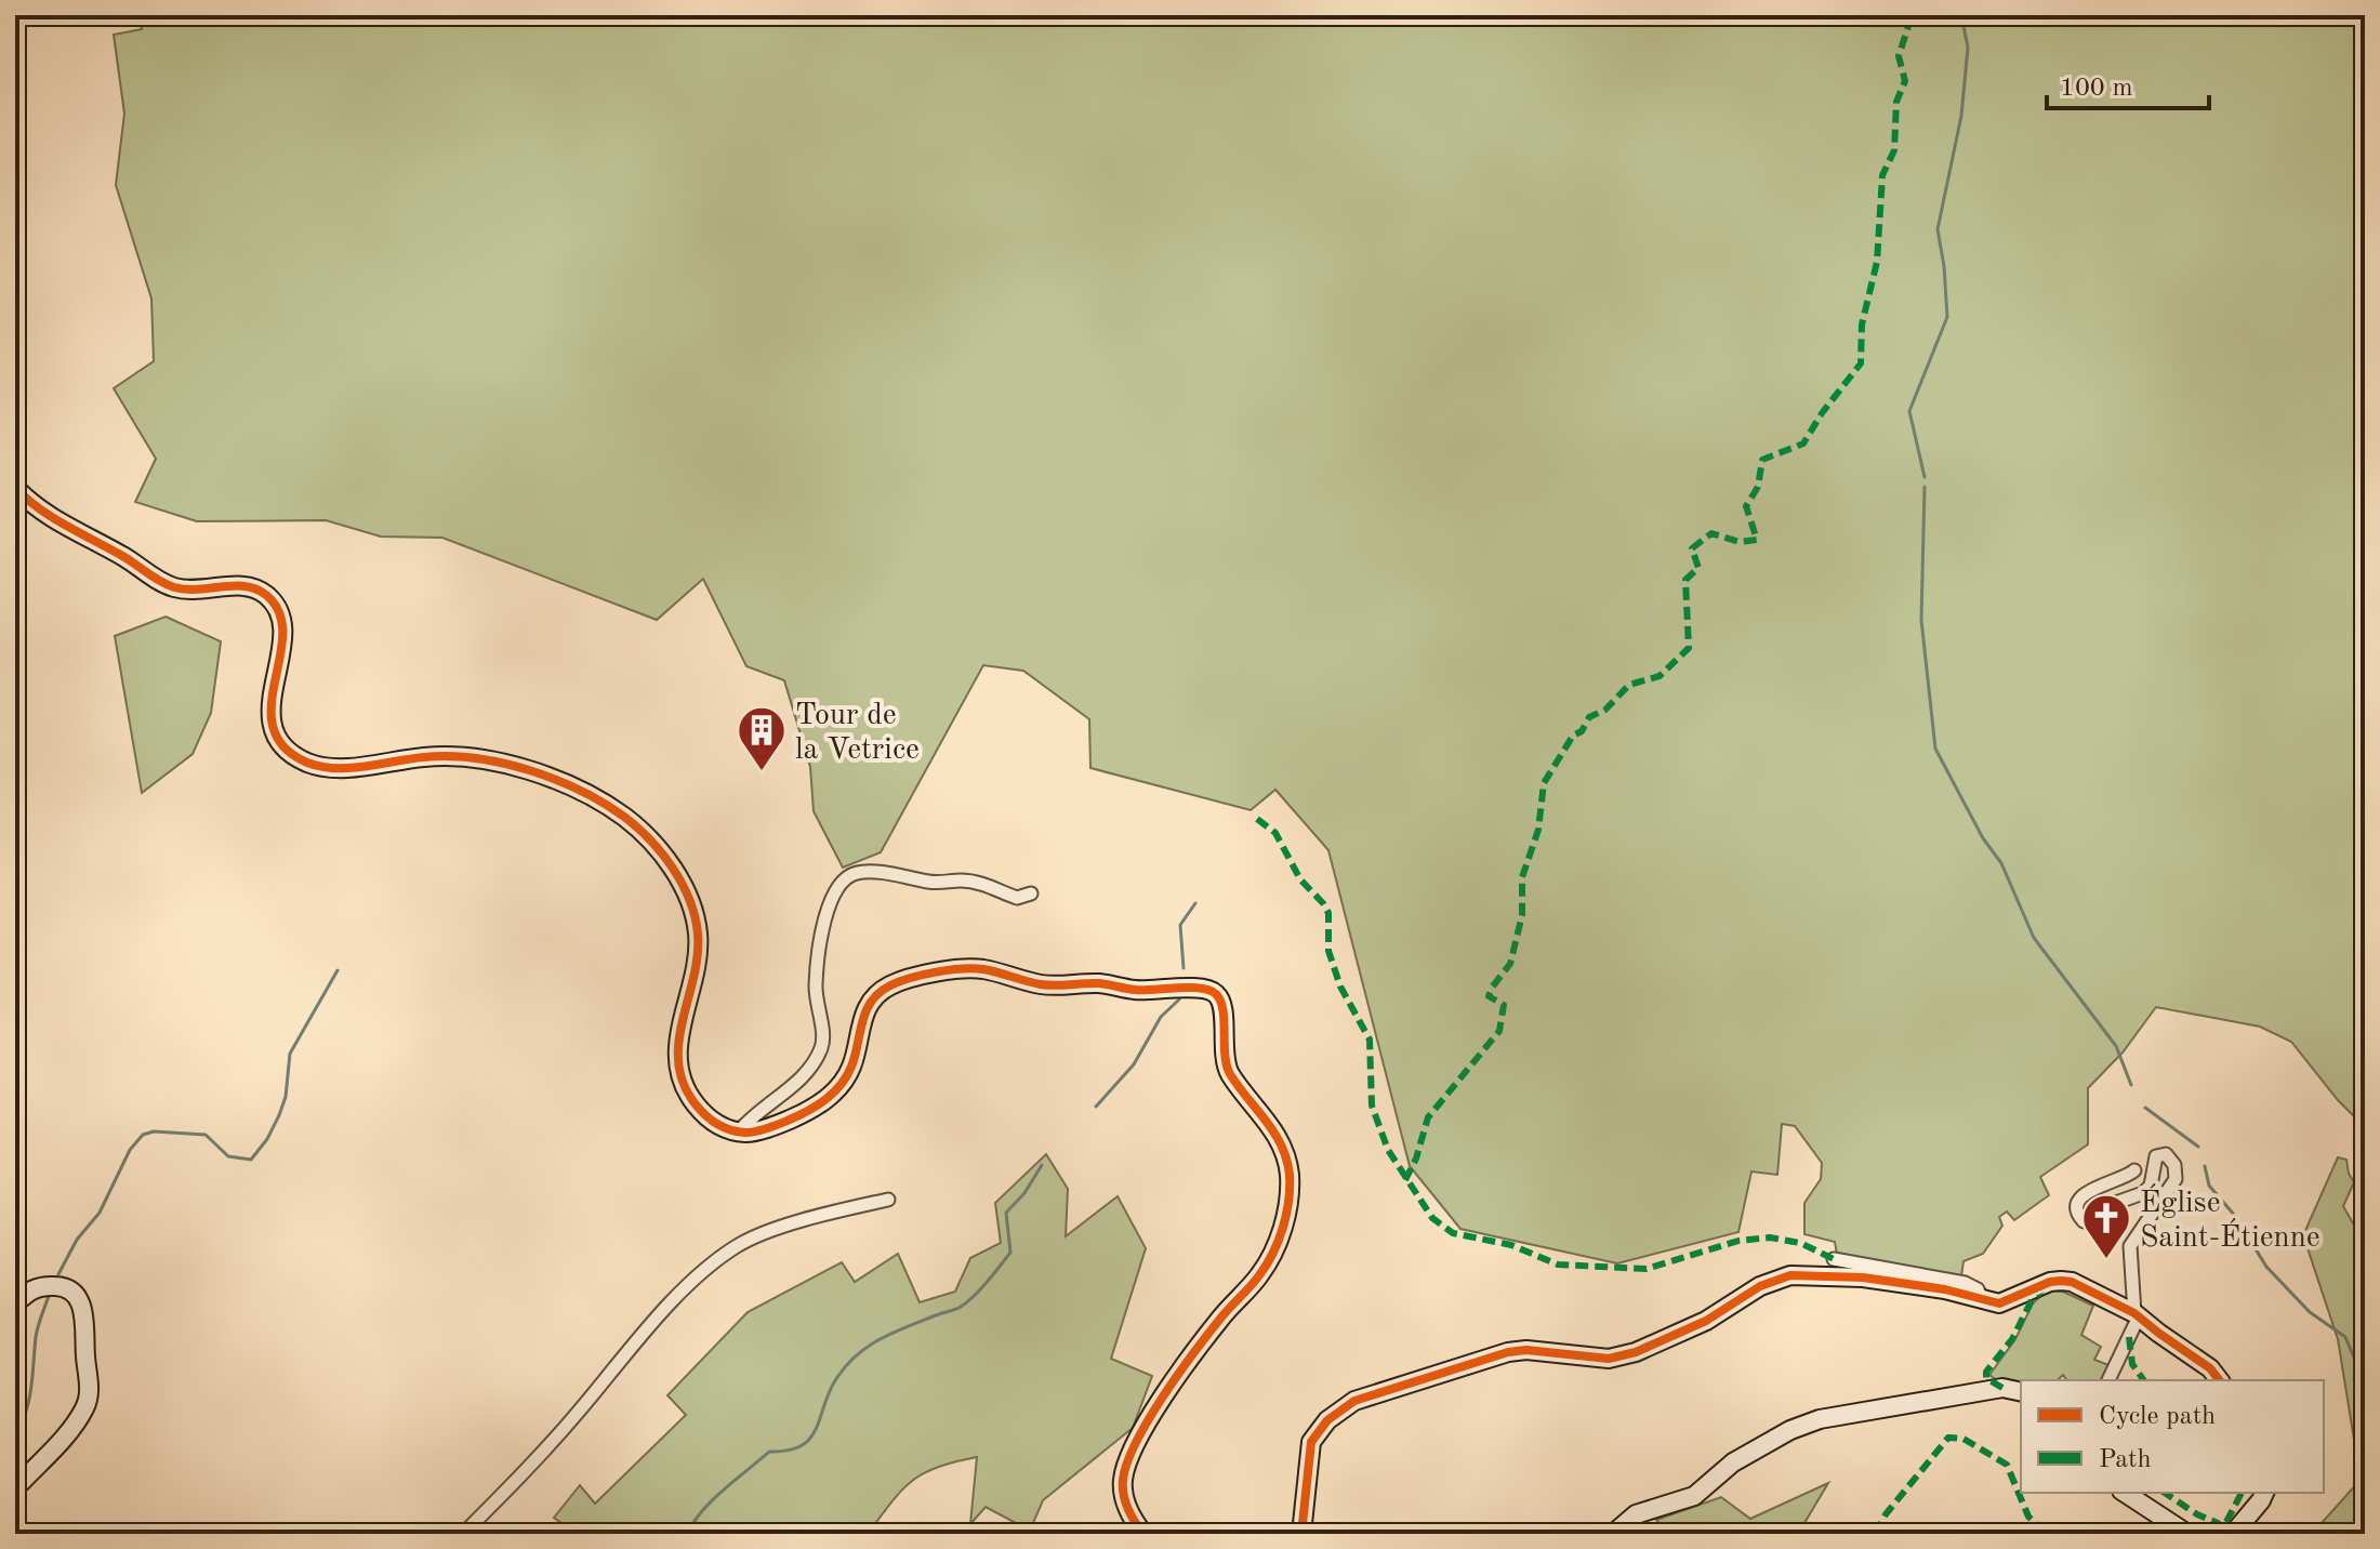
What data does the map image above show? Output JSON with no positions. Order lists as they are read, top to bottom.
{
  "places": {
    "building": ["Tour de la Vetrice"],
    "church": ["Église Saint-Étienne"]
  },
  "legend": ["Cycle path", "Path"],
  "scale_bar": "100 m"
}
